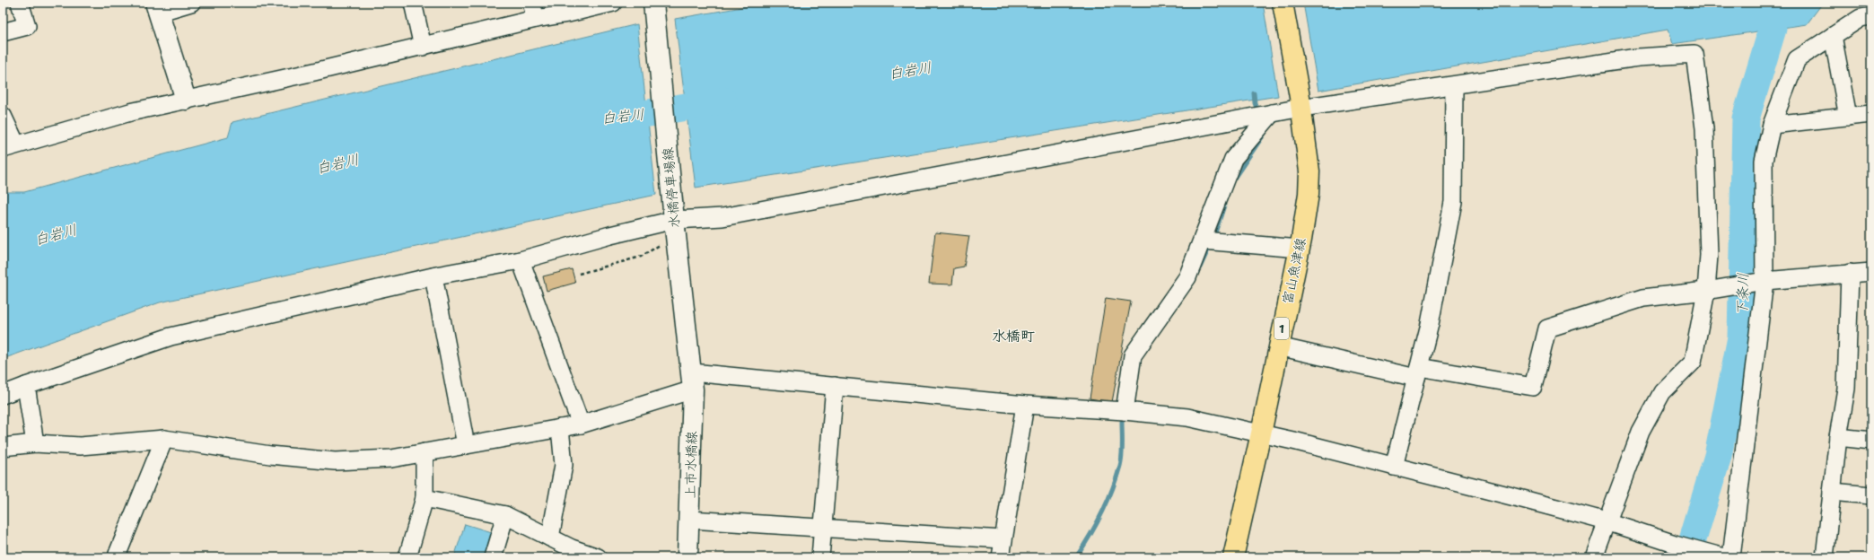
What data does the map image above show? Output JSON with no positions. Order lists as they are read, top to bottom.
{
  "streets": {
    "main road": [
      "水橋停車場線",
      "富山魚津線",
      "1",
      "上市水橋線"
    ]
  },
  "crossings": [
    ["水橋停車場線", "上市水橋線"]
  ],
  "districts": ["水橋町"],
  "water": ["白岩川", "下条川"]
}
